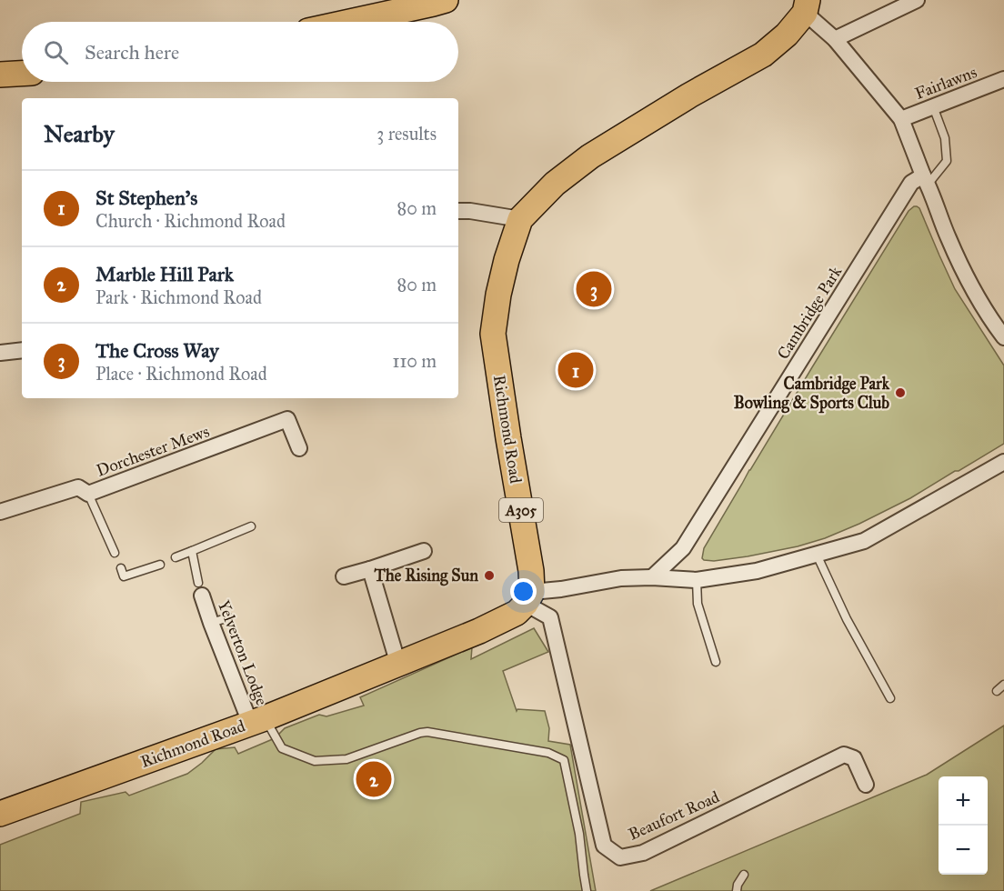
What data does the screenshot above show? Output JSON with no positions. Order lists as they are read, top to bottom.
{
  "streets": {
    "main road": ["Richmond Road", "A305"],
    "street": [
      "Fairlawns",
      "Cambridge Park",
      "Dorchester Mews",
      "Yelverton Lodge",
      "Beaufort Road"
    ]
  },
  "crossings": [
    ["Richmond Road", "Yelverton Lodge"],
    ["Richmond Road", "Beaufort Road"]
  ],
  "places": ["Cambridge Park Bowling & Sports Club", "The Rising Sun"],
  "page": {
    "search": "Search here",
    "heading": ["Nearby", "3 results"],
    "list": [
      {
        "mark": "1",
        "name": "St Stephen's",
        "note": "Church · Richmond Road",
        "value": "80 m"
      },
      {
        "mark": "2",
        "name": "Marble Hill Park",
        "note": "Park · Richmond Road",
        "value": "80 m"
      },
      {
        "mark": "3",
        "name": "The Cross Way",
        "note": "Place · Richmond Road",
        "value": "110 m"
      }
    ],
    "pins": ["3", "1", "2"],
    "map_buttons": ["+", "−"]
  }
}
